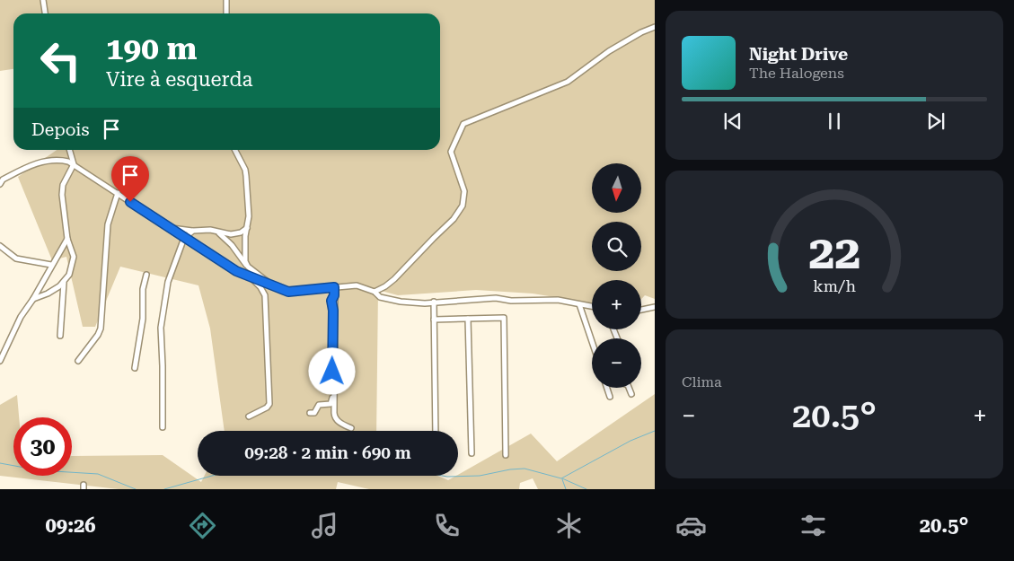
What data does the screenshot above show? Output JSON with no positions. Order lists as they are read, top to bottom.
{
  "north": "bottom",
  "page": {
    "turn": ["190 m", "Vire à esquerda"],
    "song": ["Night Drive", "The Halogens"],
    "then": "Depois",
    "map_buttons": ["+", "−"],
    "tile": "Clima",
    "heat": ["−", "20.5°", "+"],
    "limit": "30",
    "trip": "09:28 · 2 min · 690 m",
    "tabs": ["09:26", "20.5°"],
    "gauge": ["22", "km/h"]
  }
}
